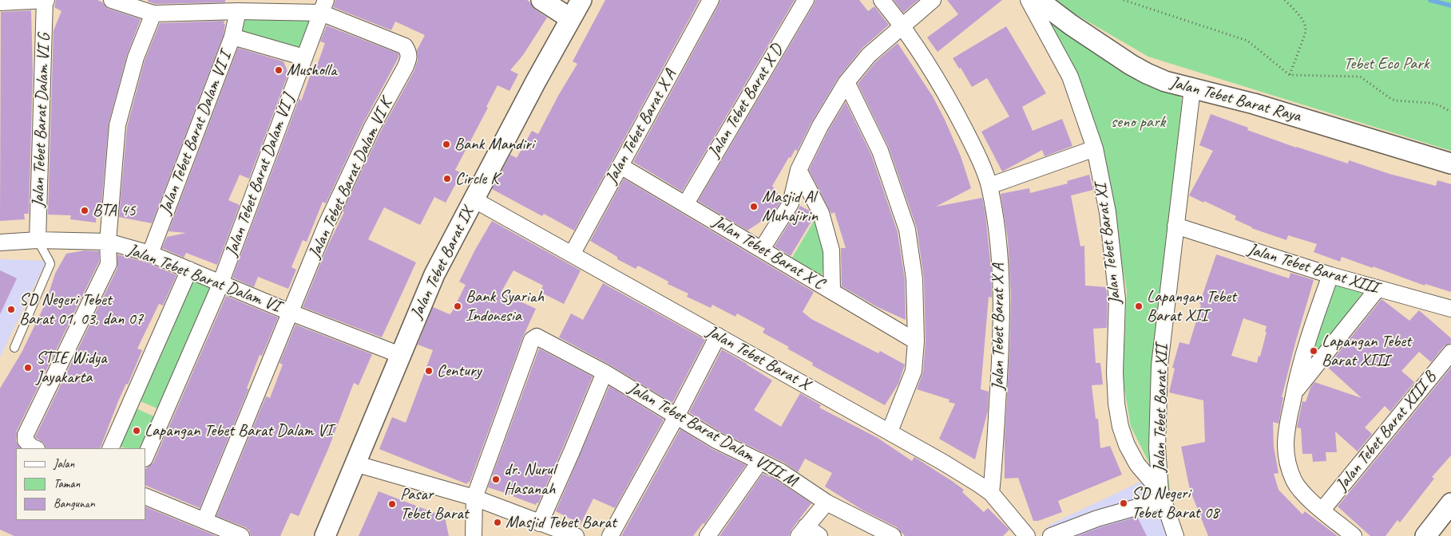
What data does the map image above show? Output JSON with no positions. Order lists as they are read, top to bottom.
{
  "streets": {
    "street": [
      "Jalan Tebet Barat Raya",
      "Jalan Tebet Barat X D",
      "Jalan Tebet Barat Dalam VI G",
      "Jalan Tebet Barat X A",
      "Jalan Tebet Barat Dalam VI I",
      "Jalan Tebet Barat Dalam VI J",
      "Jalan Tebet Barat Dalam VI K",
      "Jalan Tebet Barat XI",
      "Jalan Tebet Barat X C",
      "Jalan Tebet Barat IX",
      "Jalan Tebet Barat XIII",
      "Jalan Tebet Barat Dalam VI",
      "Jalan Tebet Barat X",
      "Jalan Tebet Barat XII",
      "Jalan Tebet Barat XIII B",
      "Jalan Tebet Barat Dalam VIII M"
    ]
  },
  "crossings": [
    ["Jalan Tebet Barat Raya", "Jalan Tebet Barat XII"],
    ["Jalan Tebet Barat X D", "Jalan Tebet Barat X C"],
    ["Jalan Tebet Barat Dalam VI G", "Jalan Tebet Barat Dalam VI"],
    ["Jalan Tebet Barat X A", "Jalan Tebet Barat X C"],
    ["Jalan Tebet Barat X A", "Jalan Tebet Barat X"],
    ["Jalan Tebet Barat Dalam VI I", "Jalan Tebet Barat Dalam VI"],
    ["Jalan Tebet Barat Dalam VI J", "Jalan Tebet Barat Dalam VI K"],
    ["Jalan Tebet Barat Dalam VI J", "Jalan Tebet Barat Dalam VI"],
    ["Jalan Tebet Barat Dalam VI K", "Jalan Tebet Barat Dalam VI"],
    ["Jalan Tebet Barat XI", "Jalan Tebet Barat XII"],
    ["Jalan Tebet Barat IX", "Jalan Tebet Barat Dalam VI"],
    ["Jalan Tebet Barat IX", "Jalan Tebet Barat X"],
    ["Jalan Tebet Barat XIII", "Jalan Tebet Barat XII"]
  ],
  "parks": ["Tebet Eco Park", "seno park"],
  "places": [
    "Musholla",
    "Bank Mandiri",
    "Circle K",
    "Masjid Al Muhajirin",
    "BTA 45",
    "Bank Syariah Indonesia",
    "Lapangan Tebet Barat XII",
    "SD Negeri Tebet Barat 01, 03, dan 07",
    "Lapangan Tebet Barat XIII",
    "STIE Widya Jayakarta",
    "Century",
    "Lapangan Tebet Barat Dalam VI",
    "dr. Nurul Hasanah",
    "SD Negeri Tebet Barat 08",
    "Pasar Tebet Barat",
    "Masjid Tebet Barat"
  ],
  "legend": ["Jalan", "Taman", "Bangunan"]
}
